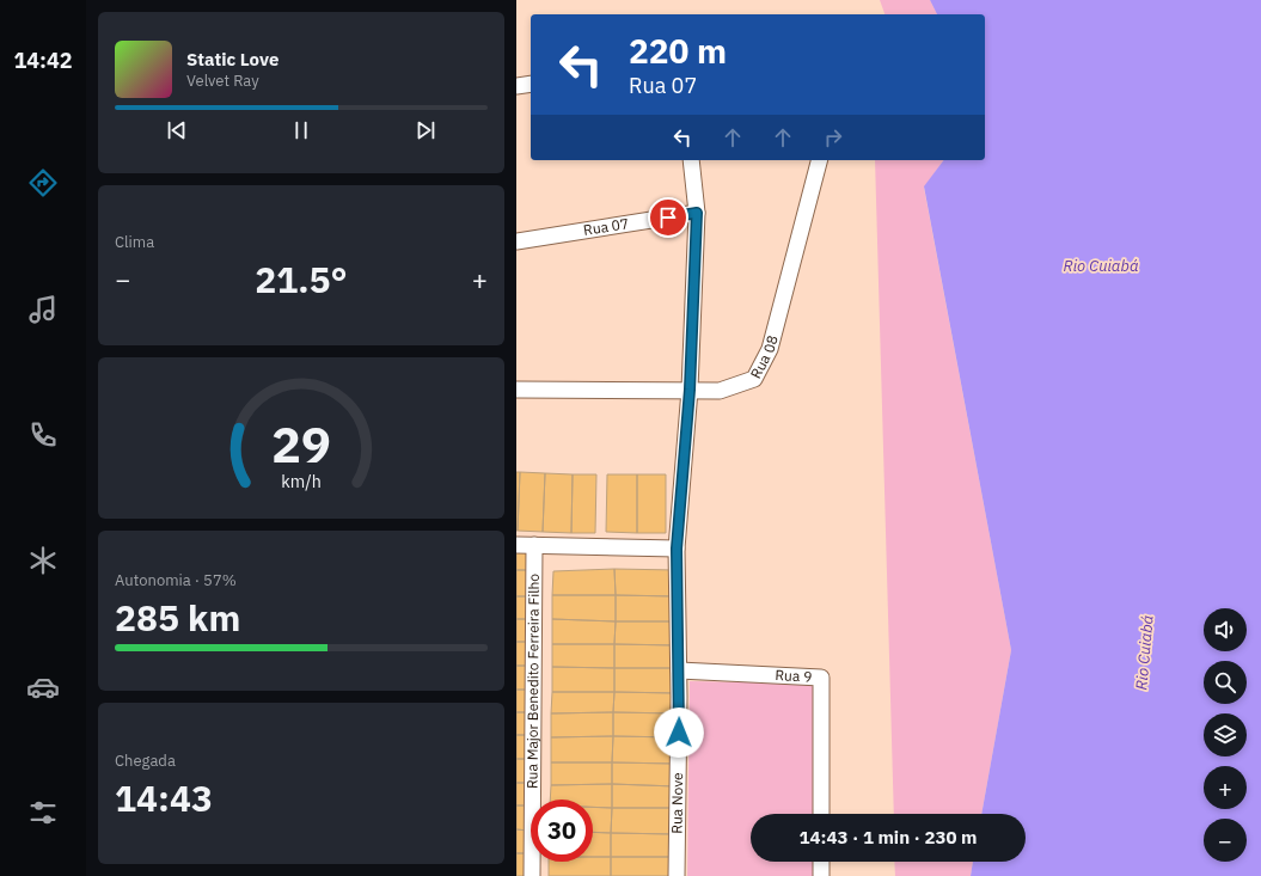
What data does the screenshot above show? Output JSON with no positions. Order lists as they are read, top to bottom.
{
  "streets": {
    "street": [
      "Rua 07",
      "Rua 08",
      "Rua 9",
      "Rua Major Benedito Ferreira Filho",
      "Rua Nove"
    ]
  },
  "crossings": [
    ["Rua 07", "Rua Nove"],
    ["Rua 08", "Rua Nove"],
    ["Rua 9", "Rua Nove"]
  ],
  "water": ["Rio Cuiabá"],
  "page": {
    "tabs": "14:42",
    "turn": ["220 m", "Rua 07"],
    "song": ["Static Love", "Velvet Ray"],
    "tile": [
      "Clima",
      ["Autonomia · 57%", "285 km"],
      ["Chegada", "14:43"]
    ],
    "heat": ["−", "21.5°", "+"],
    "map_buttons": ["+", "−"],
    "limit": "30",
    "trip": "14:43 · 1 min · 230 m",
    "gauge": ["29", "km/h"]
  }
}
